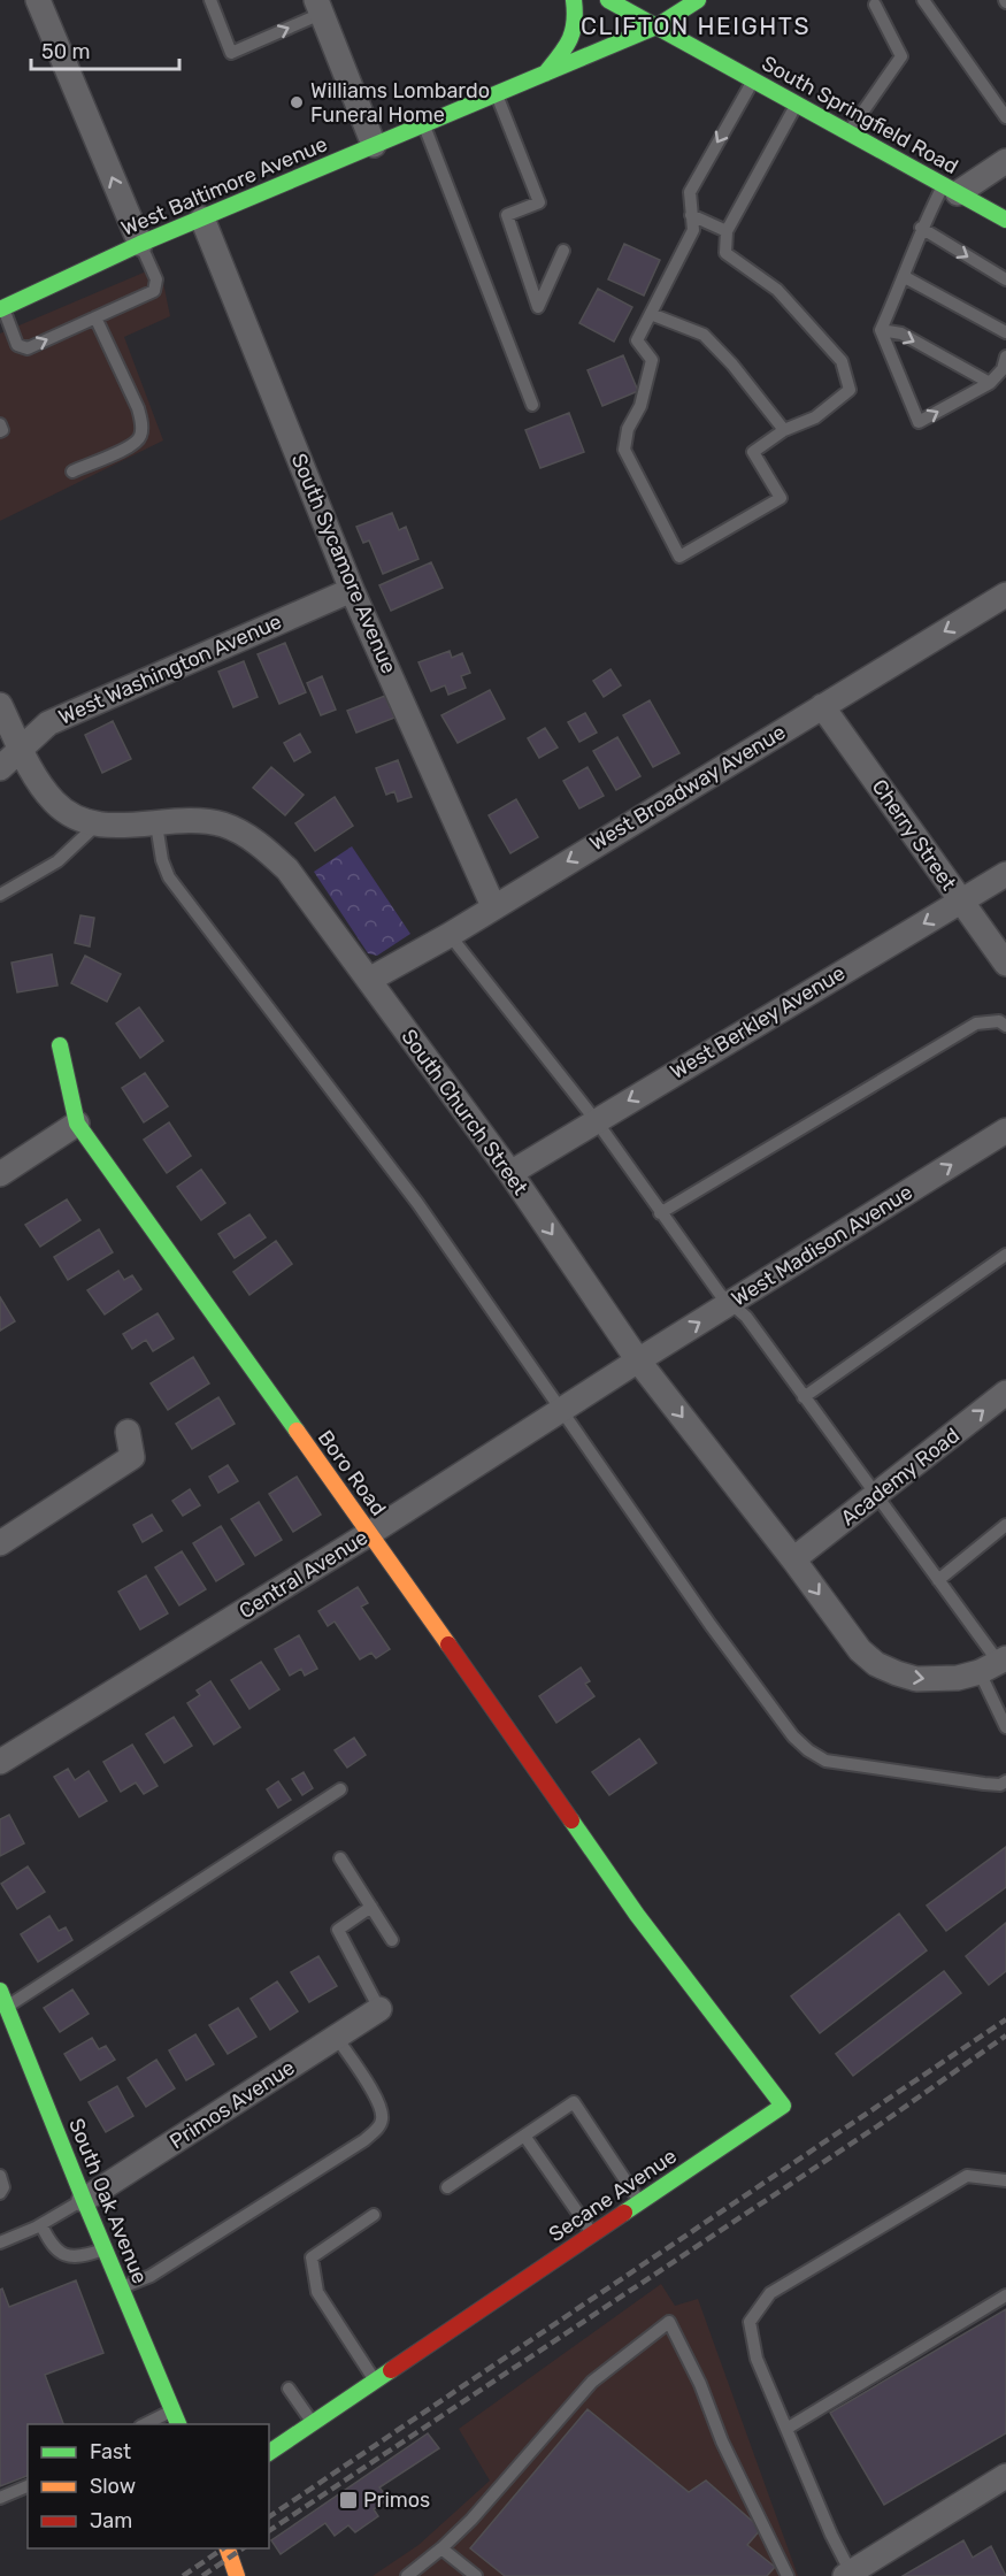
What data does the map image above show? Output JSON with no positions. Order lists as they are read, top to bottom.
{
  "streets": {
    "street": [
      "South Springfield Road",
      "West Baltimore Avenue",
      "South Sycamore Avenue",
      "West Washington Avenue",
      "West Broadway Avenue",
      "Cherry Street",
      "West Berkley Avenue",
      "South Church Street",
      "West Madison Avenue",
      "Boro Road",
      "Academy Road",
      "Central Avenue",
      "Primos Avenue",
      "Secane Avenue",
      "South Oak Avenue"
    ]
  },
  "crossings": [
    ["South Springfield Road", "West Baltimore Avenue"],
    ["West Baltimore Avenue", "South Sycamore Avenue"],
    ["South Sycamore Avenue", "West Washington Avenue"],
    ["South Sycamore Avenue", "West Broadway Avenue"],
    ["West Washington Avenue", "South Church Street"],
    ["West Broadway Avenue", "Cherry Street"],
    ["West Broadway Avenue", "South Church Street"],
    ["Cherry Street", "West Berkley Avenue"],
    ["West Berkley Avenue", "South Church Street"],
    ["South Church Street", "West Madison Avenue"],
    ["South Church Street", "Academy Road"],
    ["South Church Street", "Central Avenue"],
    ["West Madison Avenue", "Central Avenue"],
    ["Boro Road", "Central Avenue"],
    ["Boro Road", "Secane Avenue"],
    ["Primos Avenue", "South Oak Avenue"]
  ],
  "one_way": [
    "West Broadway Avenue",
    "West Berkley Avenue",
    "South Church Street",
    "West Madison Avenue",
    "Academy Road"
  ],
  "districts": ["CLIFTON HEIGHTS"],
  "places": {
    "other": ["Williams Lombardo Funeral Home"],
    "transit": ["Primos"]
  },
  "legend": ["Fast", "Slow", "Jam"],
  "scale_bar": "50 m"
}
